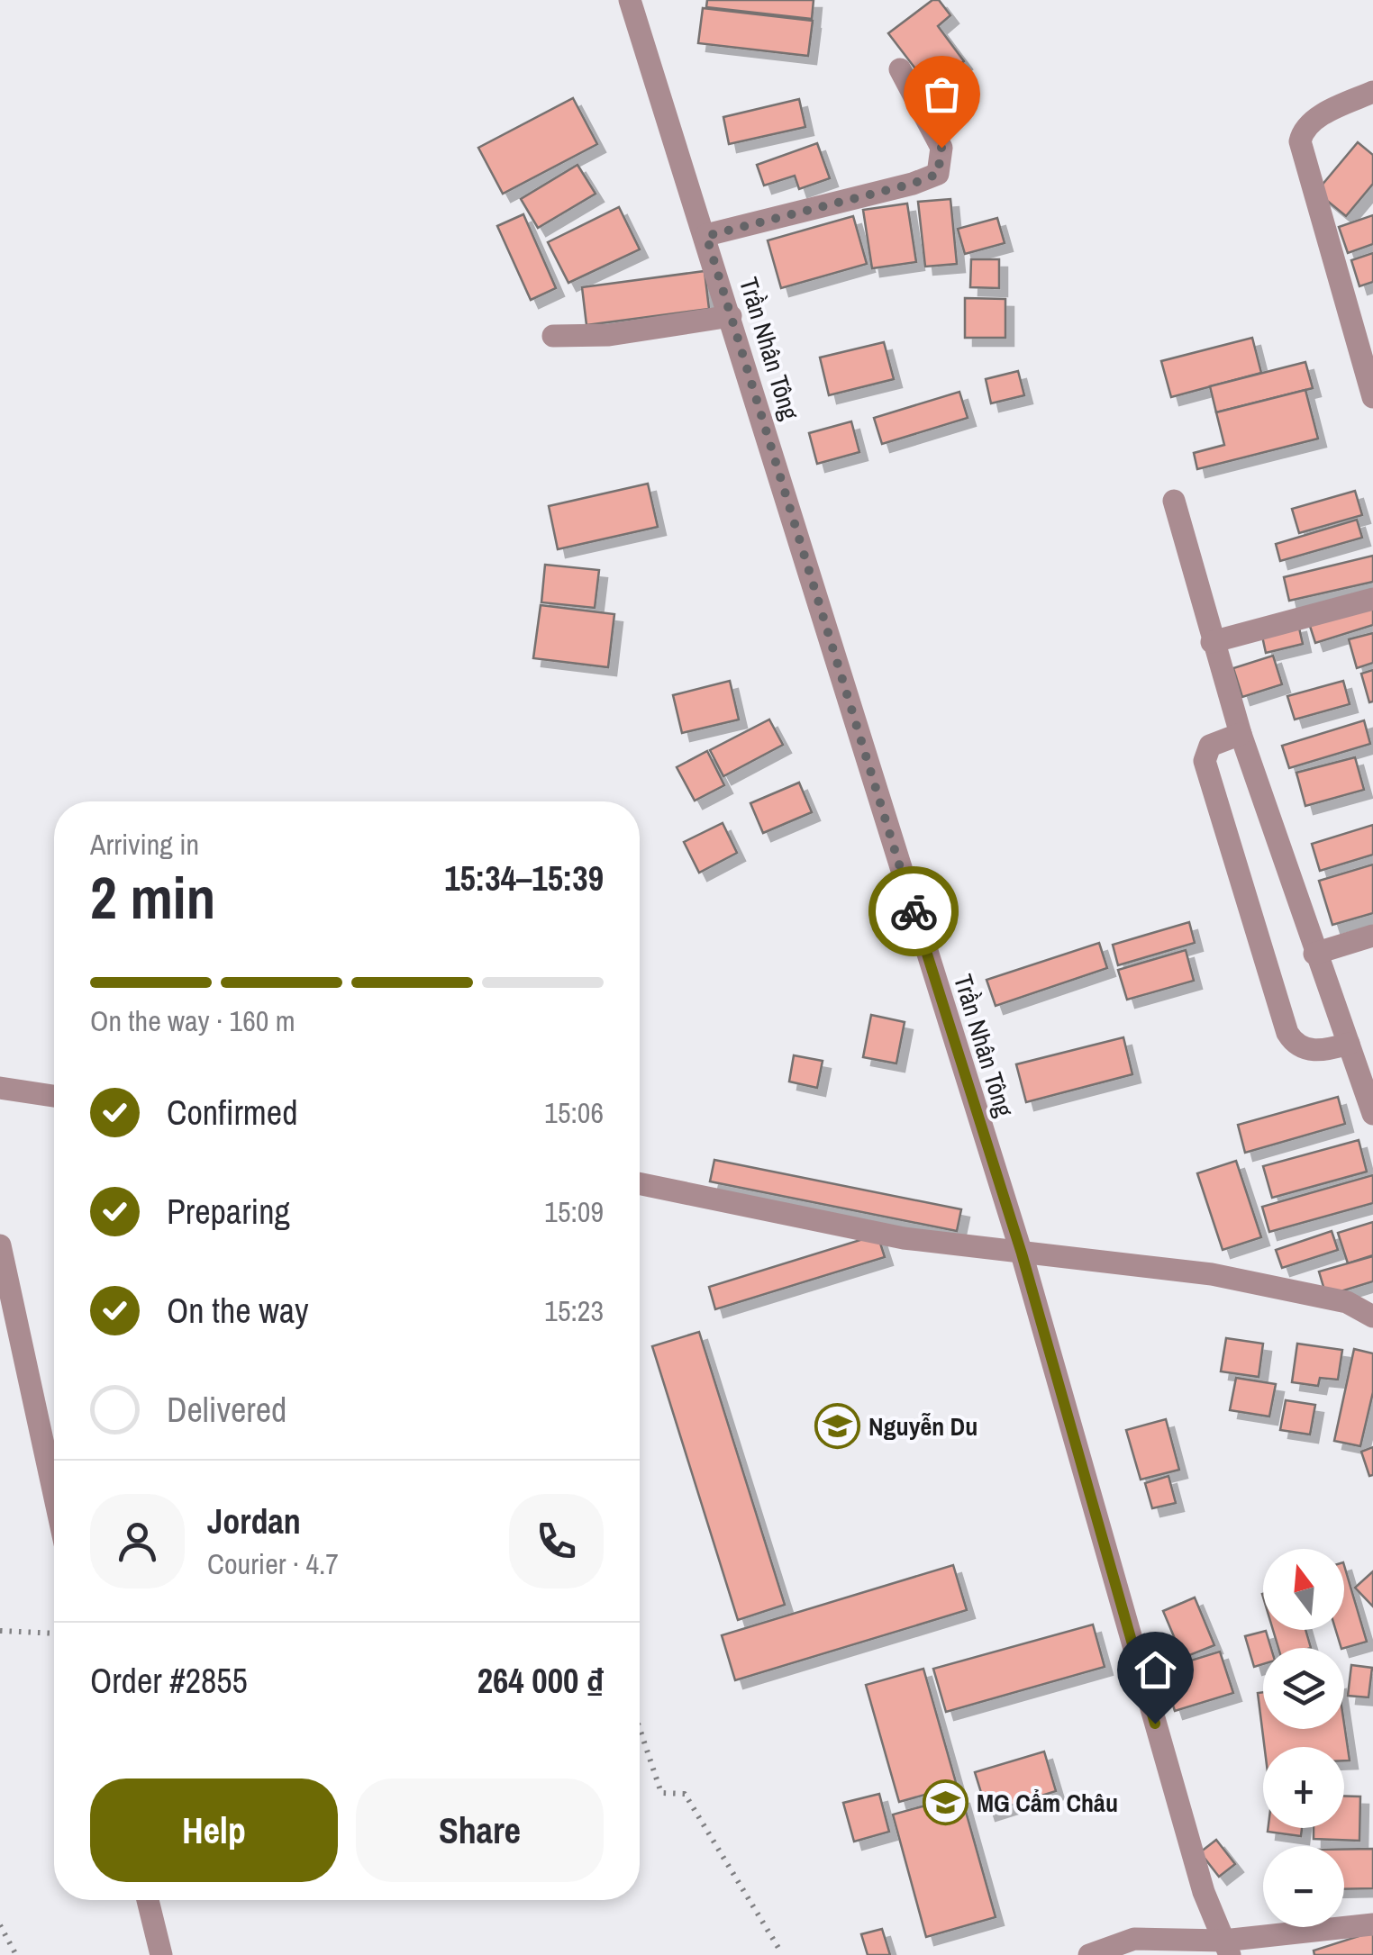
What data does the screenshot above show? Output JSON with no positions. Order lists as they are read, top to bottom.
{
  "streets": {
    "street": ["Trần Nhân Tông"]
  },
  "places": {
    "school or university": ["Nguyễn Du", "MG Cẩm Châu"]
  },
  "north": "top",
  "page": {
    "heading": ["2 min", "Arriving in", "15:34–15:39"],
    "panel": [
      "Jordan",
      "Courier · 4.7",
      "Order #2855",
      "264 000 ₫"
    ],
    "bar": "On the way · 160 m",
    "list": [
      ["Confirmed", "15:06"],
      ["Preparing", "15:09"],
      ["On the way", "15:23"],
      "Delivered"
    ],
    "map_buttons": ["+", "−"],
    "buttons": ["Help", "Share"]
  }
}
